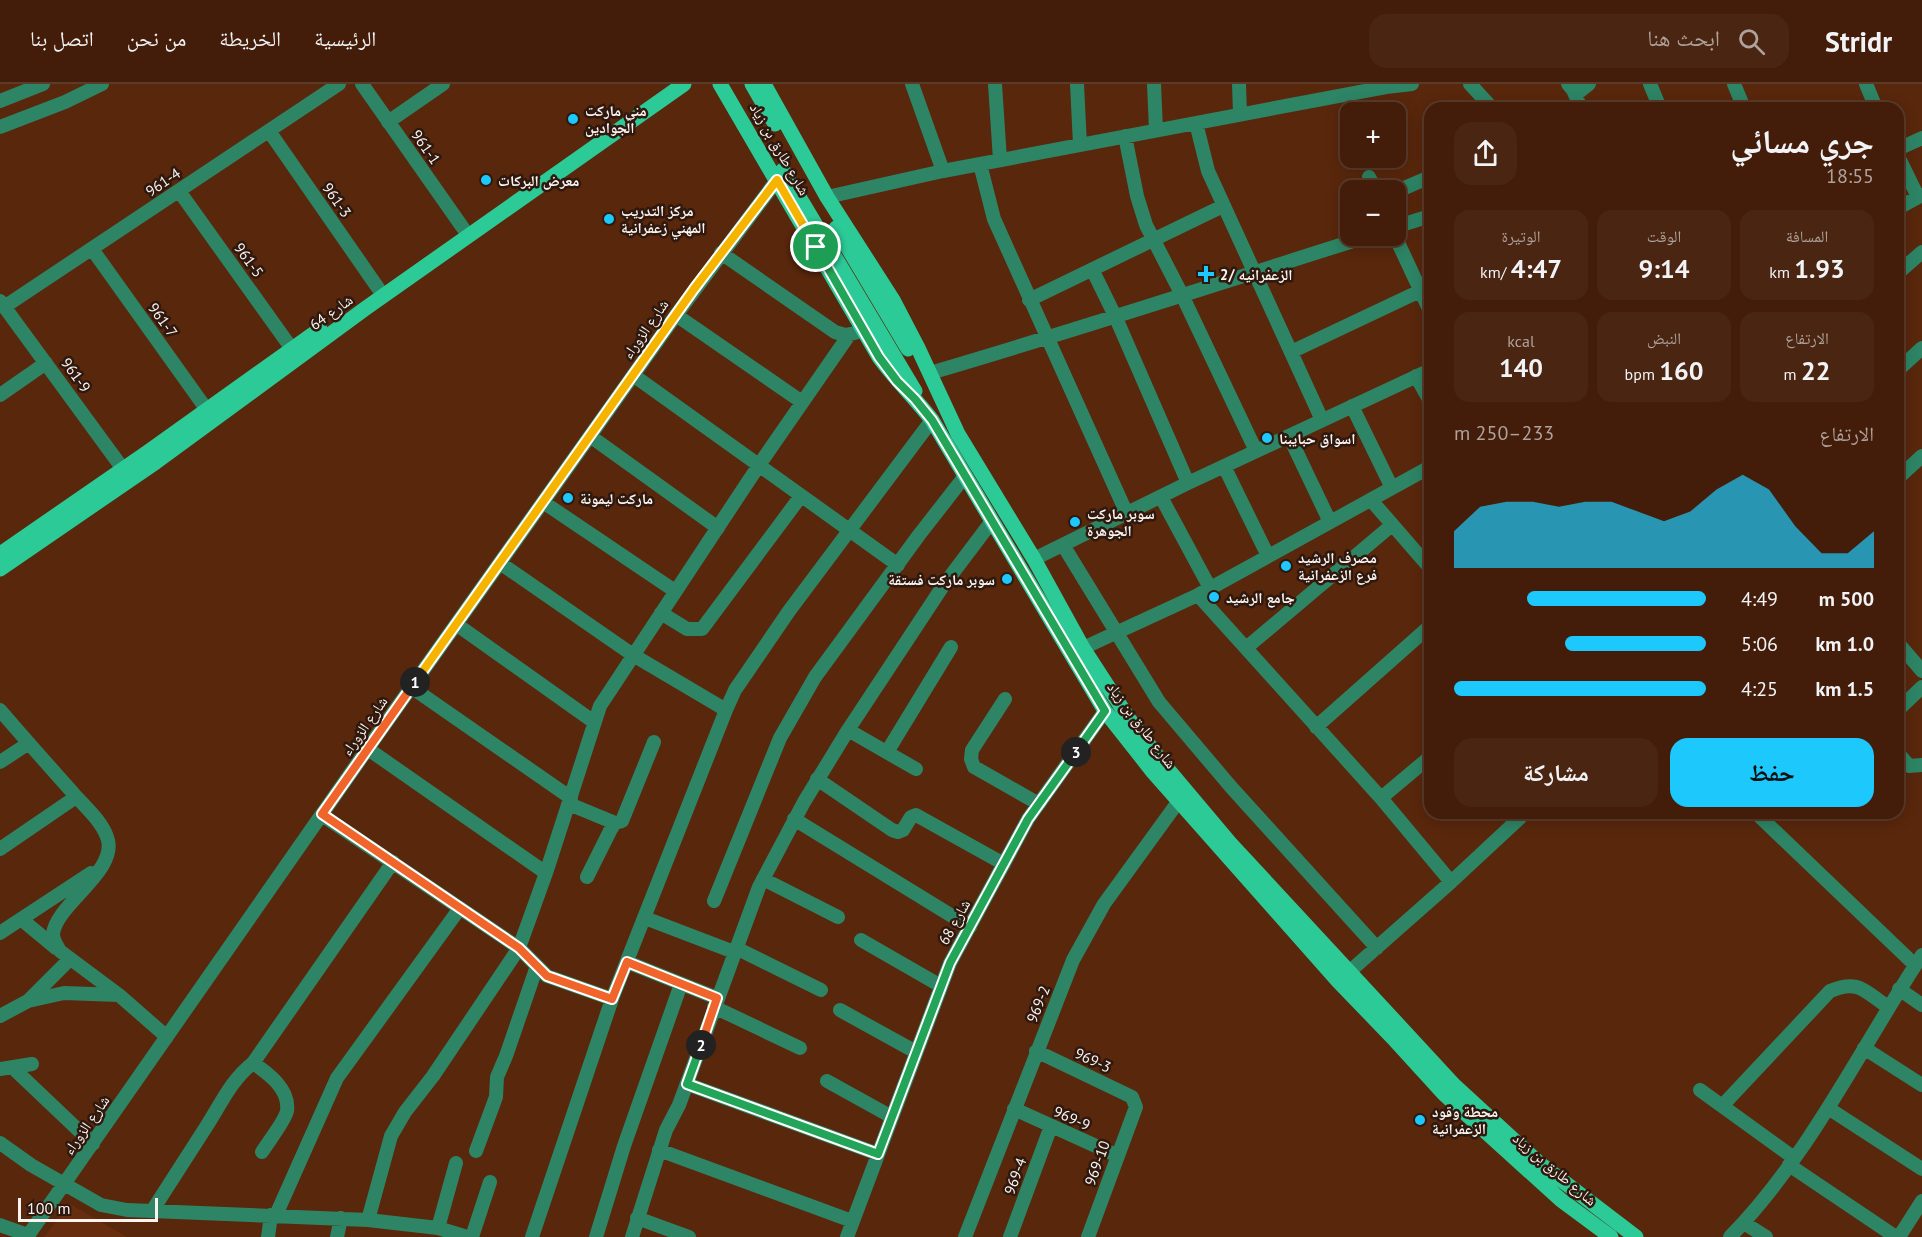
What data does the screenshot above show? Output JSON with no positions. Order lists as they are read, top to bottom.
{
  "streets": {
    "main road": ["شارع طارق بن زياد", "شارع 64"],
    "street": [
      "961-1",
      "961-4",
      "961-3",
      "961-5",
      "961-7",
      "شارع الزوراء",
      "961-9",
      "شارع 68",
      "969-2",
      "969-3",
      "969-9",
      "969-10",
      "969-4"
    ]
  },
  "crossings": [
    ["961-1", "شارع 64"],
    ["شارع طارق بن زياد", "شارع الزوراء"],
    ["شارع طارق بن زياد", "شارع 68"],
    ["شارع طارق بن زياد", "969-2"],
    ["961-4", "961-3"],
    ["961-4", "961-5"],
    ["961-4", "961-7"],
    ["961-4", "961-9"],
    ["961-3", "شارع 64"],
    ["961-5", "شارع 64"],
    ["شارع 64", "961-7"],
    ["شارع 64", "961-9"],
    ["969-2", "969-3"],
    ["969-2", "969-9"],
    ["969-3", "969-10"],
    ["969-9", "969-10"],
    ["969-9", "969-4"]
  ],
  "places": {
    "other": [
      "مني ماركت الجوادين",
      "معرض البركات",
      "مركز التدريب المهني زعفرانية",
      "اسواق حبايبنا",
      "ماركت ليمونة",
      "سوبر ماركت الجوهرة",
      "مصرف الرشيد فرع الزعفرانية",
      "سوبر ماركت فستقة",
      "جامع الرشيد",
      "محطة وقود الزعفرانية"
    ],
    "health": ["الزعفرانيه /2"]
  },
  "scale_bar": "100 m",
  "page": {
    "header": "Stridr",
    "search": "ابحث هنا",
    "nav": [
      "الرئيسية",
      "الخريطة",
      "من نحن",
      "اتصل بنا"
    ],
    "map_buttons": ["+", "−"],
    "heading": ["جري مسائي", "18:55"],
    "stats": [
      ["المسافة", "1.93 km"],
      ["الوقت", "9:14"],
      ["الوتيرة", "4:47 /km"],
      ["الارتفاع", "22 m"],
      ["النبض", "160 bpm"],
      ["kcal", "140"]
    ],
    "chart": ["الارتفاع", "233–250 m"],
    "list": [
      {
        "name": "500 m",
        "note": "4:49"
      },
      {
        "name": "1.0 km",
        "note": "5:06"
      },
      {
        "name": "1.5 km",
        "note": "4:25"
      }
    ],
    "pins": ["1", "3", "2"],
    "buttons": ["حفظ", "مشاركة"],
    "scale": "100 m"
  }
}
